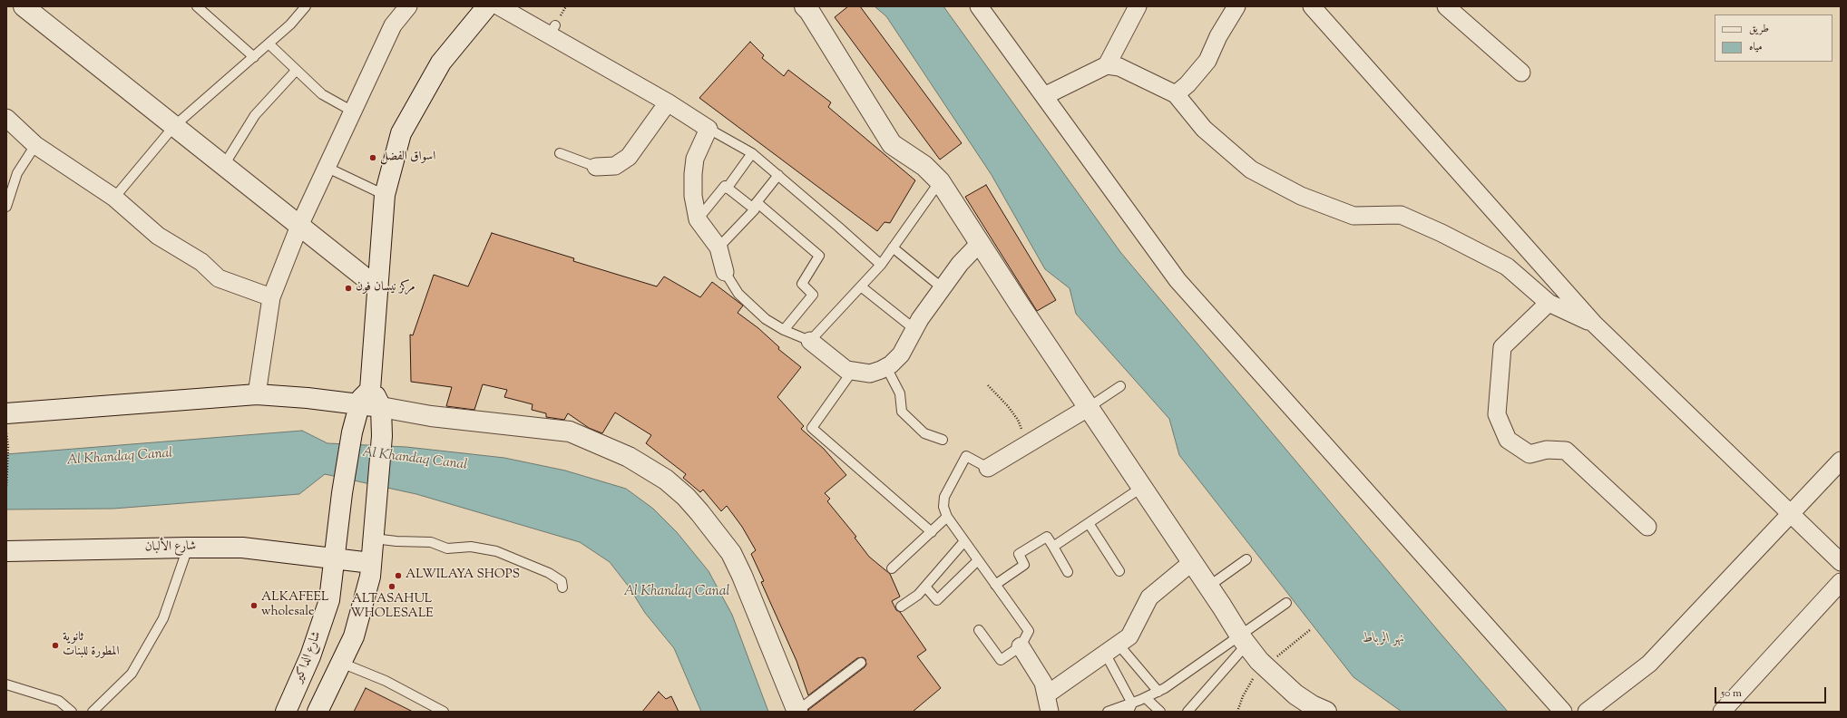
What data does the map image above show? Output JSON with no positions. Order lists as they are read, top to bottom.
{
  "streets": {
    "street": ["شارع الألبان", "شارع الداكير"]
  },
  "crossings": [
    ["شارع الألبان", "شارع الداكير"]
  ],
  "water": ["Al Khandaq Canal", "نهر الرباط"],
  "places": [
    "اسواق الفضل",
    "مركز نيسان فون",
    "ALWILAYA SHOPS",
    "ALTASAHUL WHOLESALE",
    "ALKAFEEL wholesale",
    "ثانوية المطورة للبنات"
  ],
  "legend": ["طريق", "مياه"],
  "scale_bar": "50 m"
}
